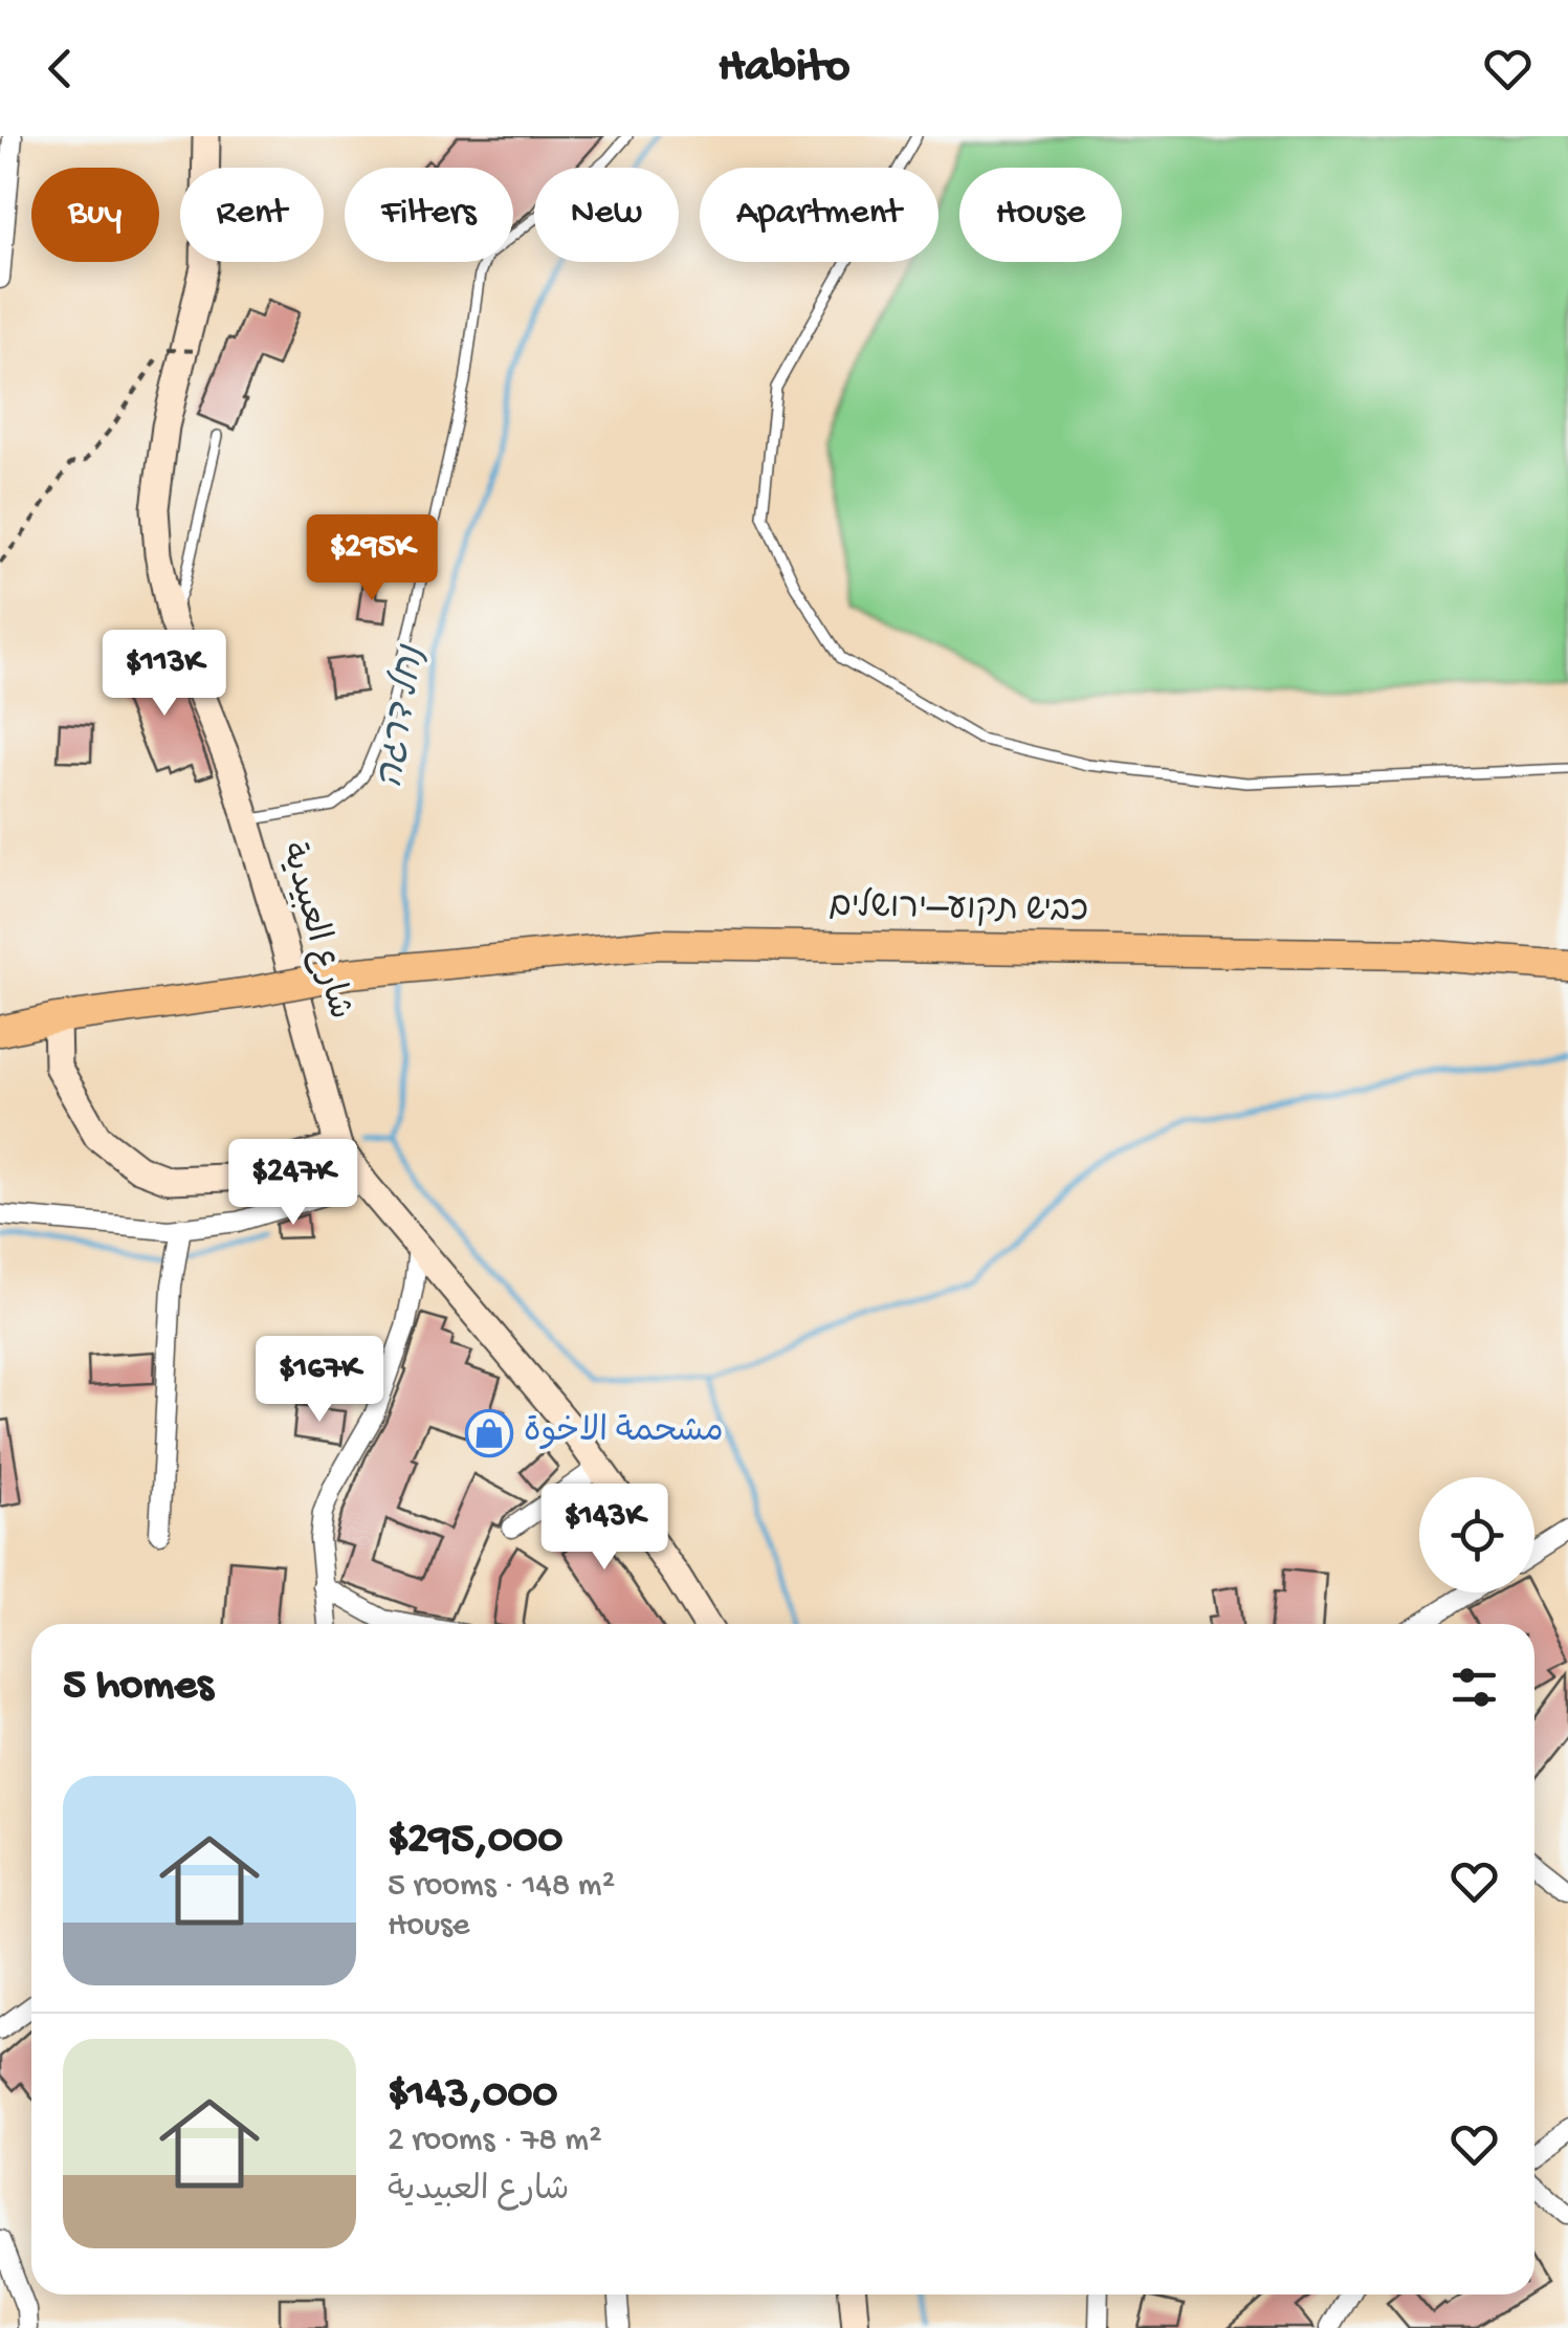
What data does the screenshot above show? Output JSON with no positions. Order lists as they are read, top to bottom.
{
  "streets": {
    "main road": ["כביש תקוע–ירושלים", "شارع العبيدية"]
  },
  "water": ["נחל דרגה"],
  "places": {
    "shop": ["مشحمة الاخوة"]
  },
  "page": {
    "header": "Habito",
    "chip": [
      "Buy",
      "Rent",
      "Filters",
      "New",
      "Apartment",
      "House"
    ],
    "price": [
      "$295K",
      "$113K",
      "$247K",
      "$167K",
      "$143K"
    ],
    "heading": "5 homes",
    "list": [
      {
        "name": "$295,000",
        "note": "5 rooms · 148 m² · House"
      },
      {
        "name": "$143,000",
        "note": "2 rooms · 78 m² · شارع العبيدية"
      }
    ]
  }
}
